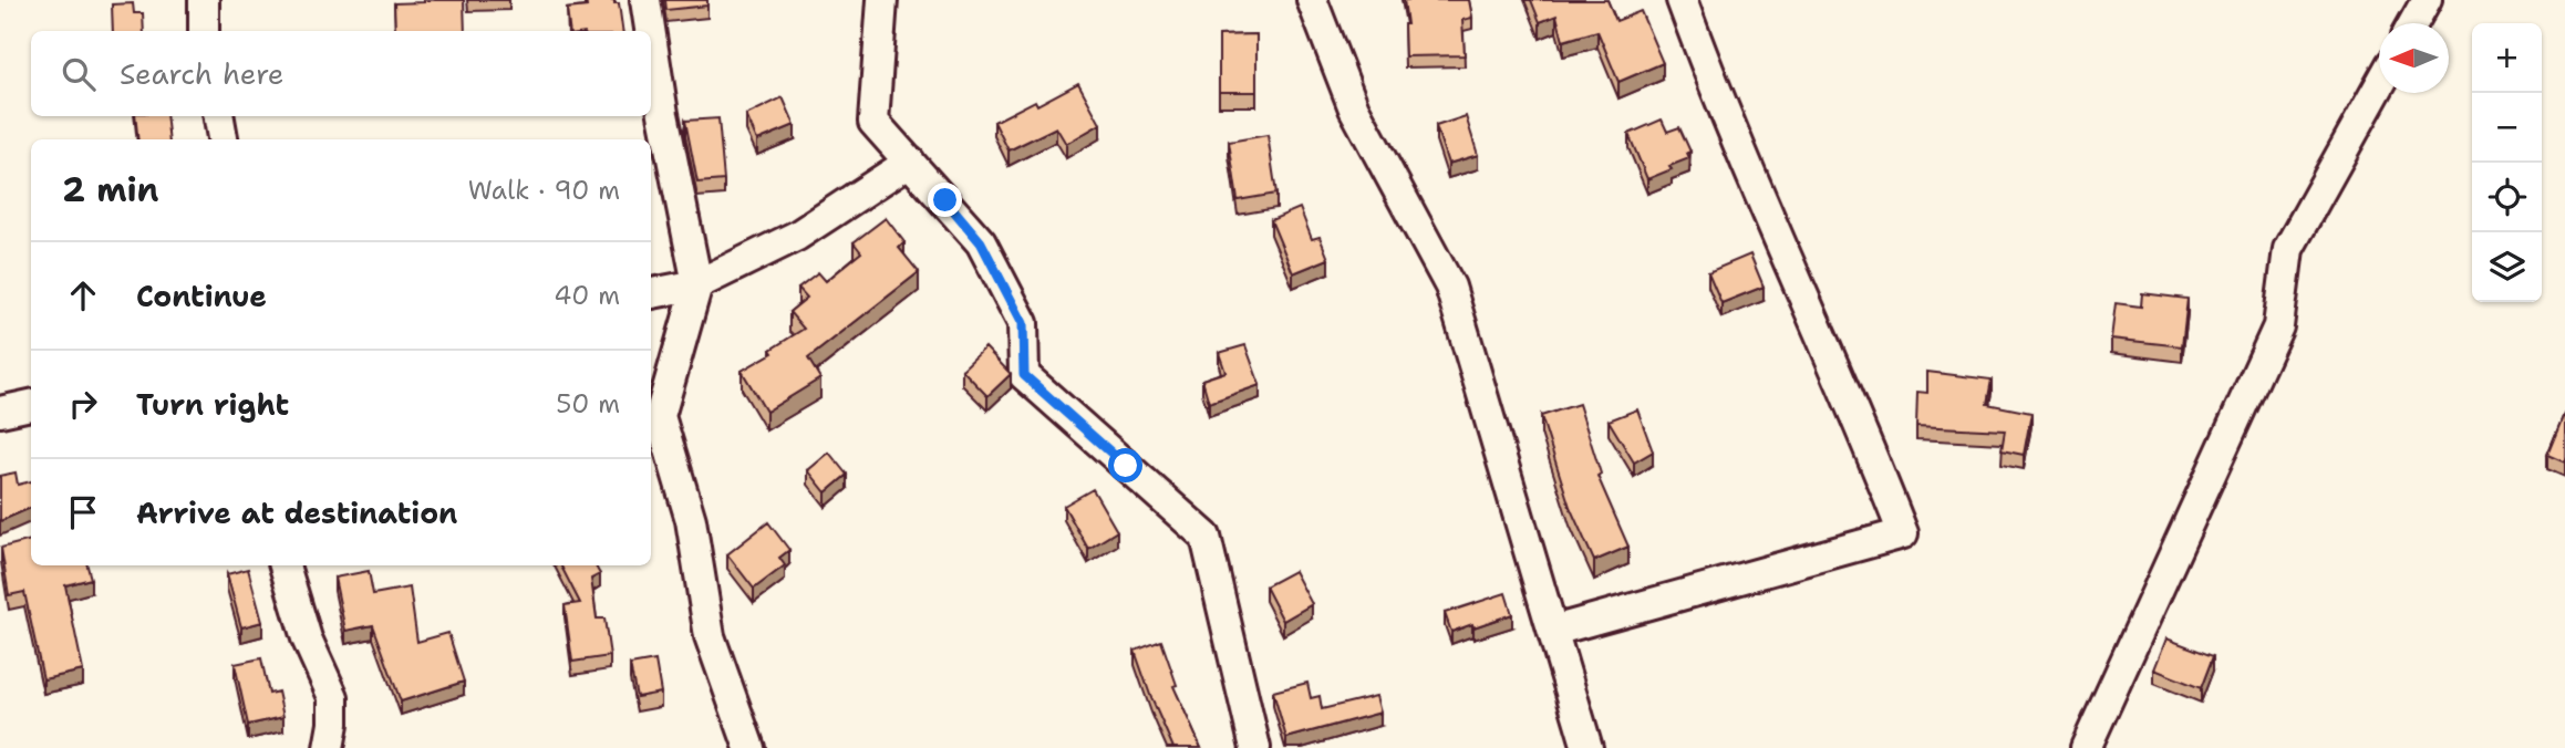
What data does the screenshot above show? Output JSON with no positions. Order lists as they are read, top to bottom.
{
  "north": "left",
  "page": {
    "map_buttons": ["+", "−"],
    "search": "Search here",
    "heading": ["2 min", "Walk · 90 m"],
    "list": [
      ["Continue", "40 m"],
      ["Turn right", "50 m"],
      "Arrive at destination"
    ]
  }
}
